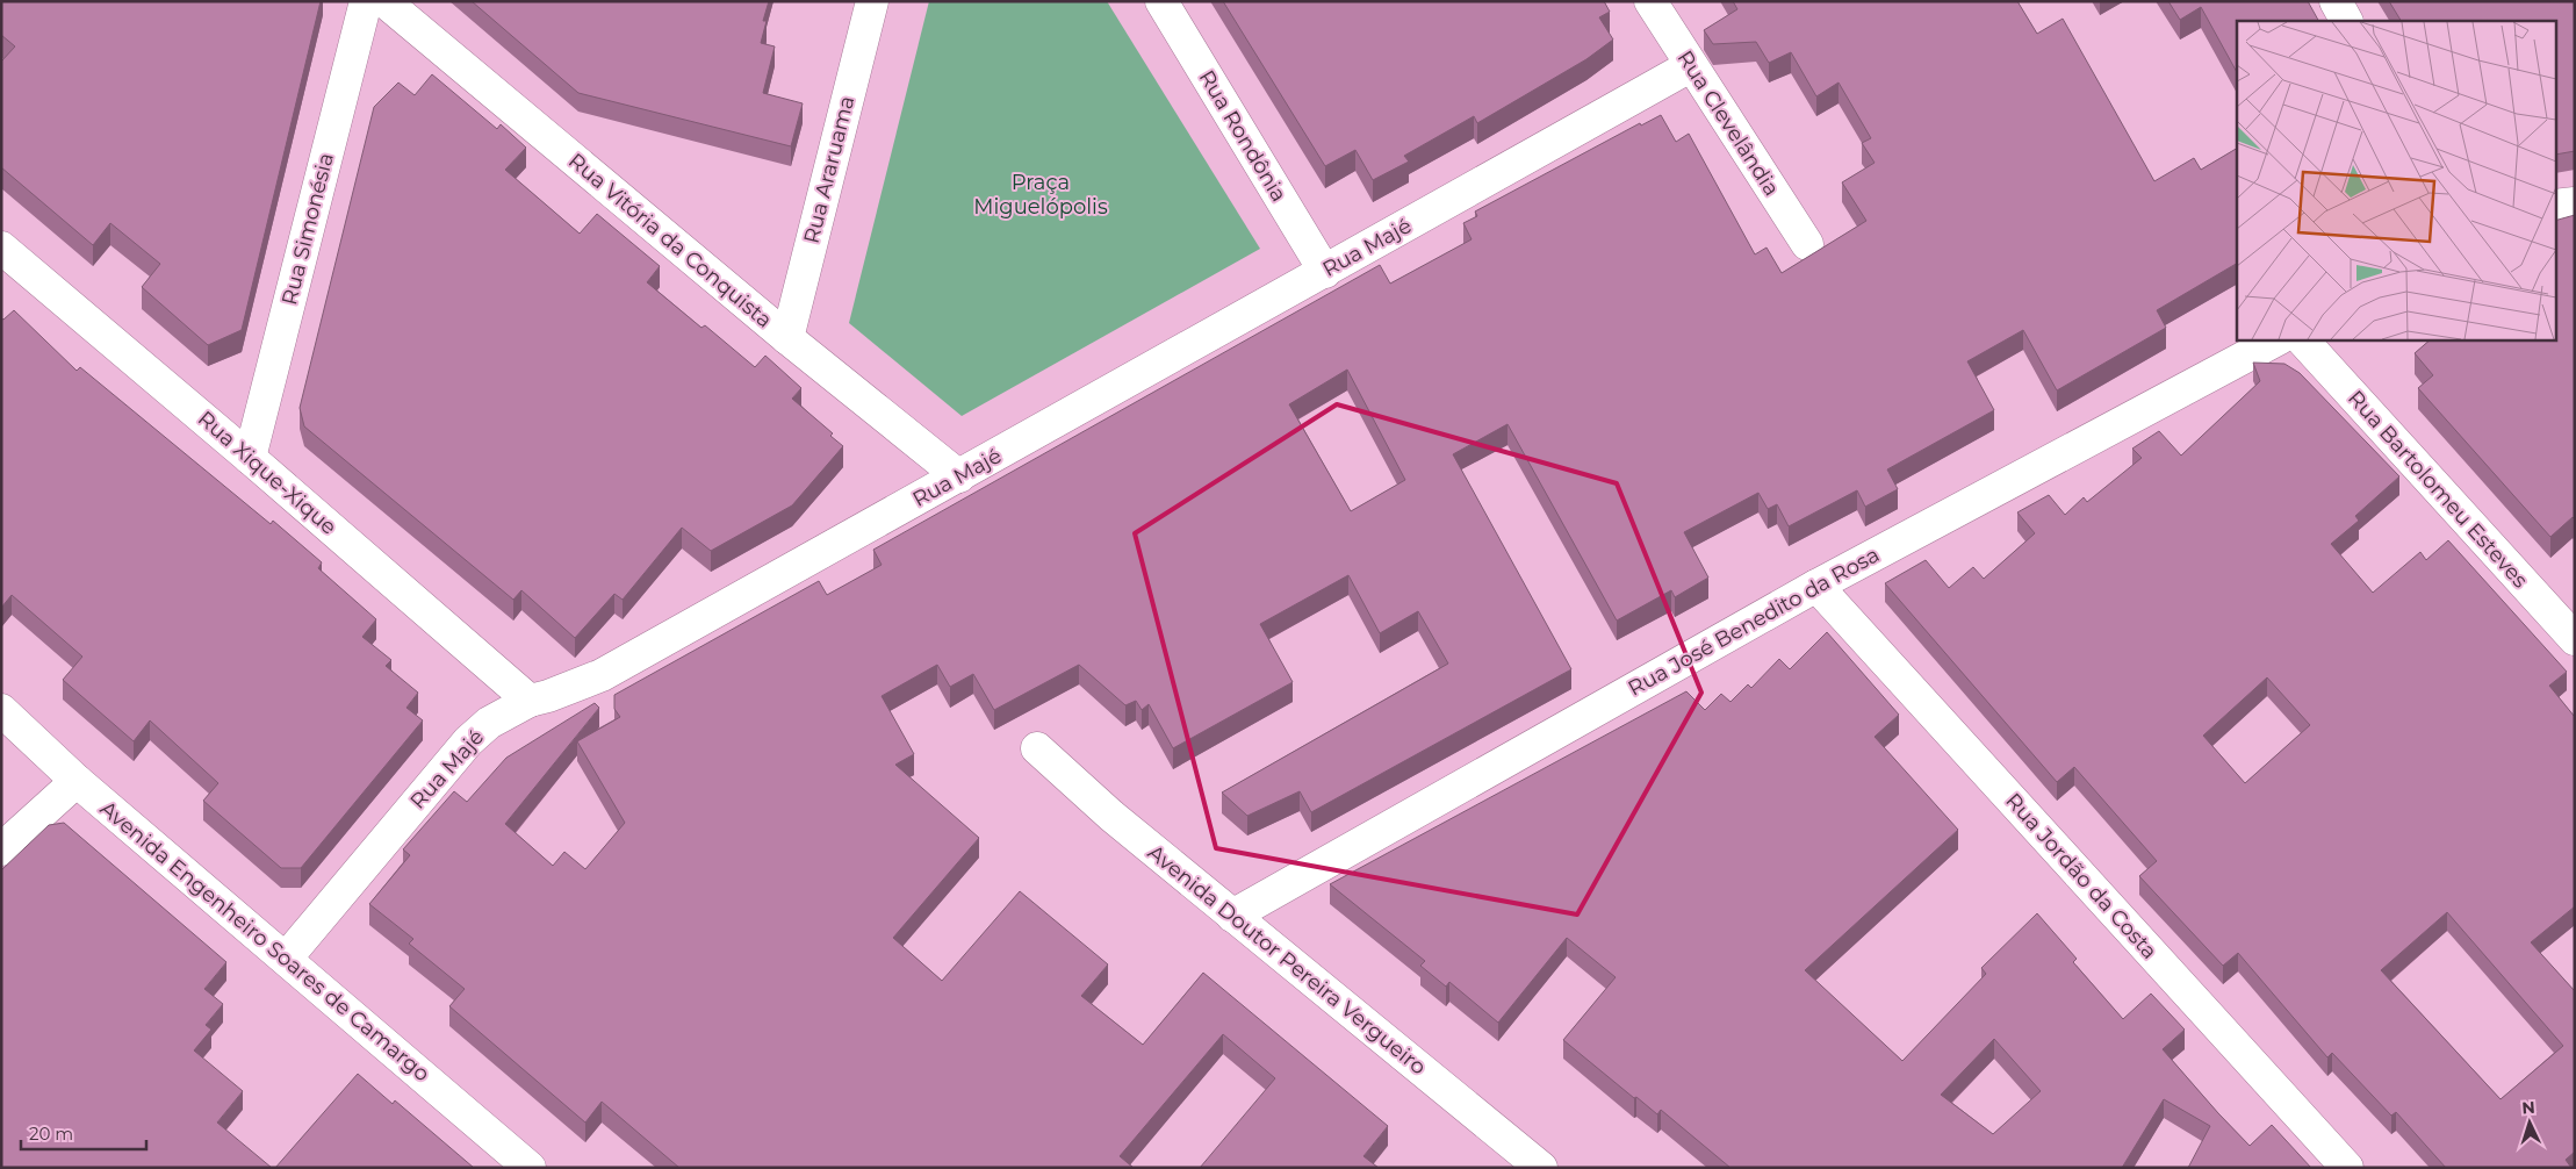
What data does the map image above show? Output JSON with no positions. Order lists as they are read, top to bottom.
{
  "streets": {
    "street": [
      "Rua Clevelândia",
      "Rua Rondônia",
      "Rua Araruama",
      "Rua Simonésia",
      "Rua Vitória da Conquista",
      "Rua Majé",
      "Rua Xique-Xique",
      "Rua Bartolomeu Esteves",
      "Rua José Benedito da Rosa",
      "Rua Jordão da Costa",
      "Avenida Engenheiro Soares de Camargo",
      "Avenida Doutor Pereira Vergueiro"
    ]
  },
  "crossings": [
    ["Rua Clevelândia", "Rua Majé"],
    ["Rua Rondônia", "Rua Majé"],
    ["Rua Araruama", "Rua Vitória da Conquista"],
    ["Rua Simonésia", "Rua Xique-Xique"],
    ["Rua Vitória da Conquista", "Rua Majé"],
    ["Rua Majé", "Rua Xique-Xique"],
    ["Rua Majé", "Avenida Engenheiro Soares de Camargo"],
    ["Rua José Benedito da Rosa", "Rua Jordão da Costa"],
    ["Rua José Benedito da Rosa", "Avenida Doutor Pereira Vergueiro"]
  ],
  "parks": ["Praça Miguelópolis"],
  "scale_bar": "20 m",
  "north": "top"
}
